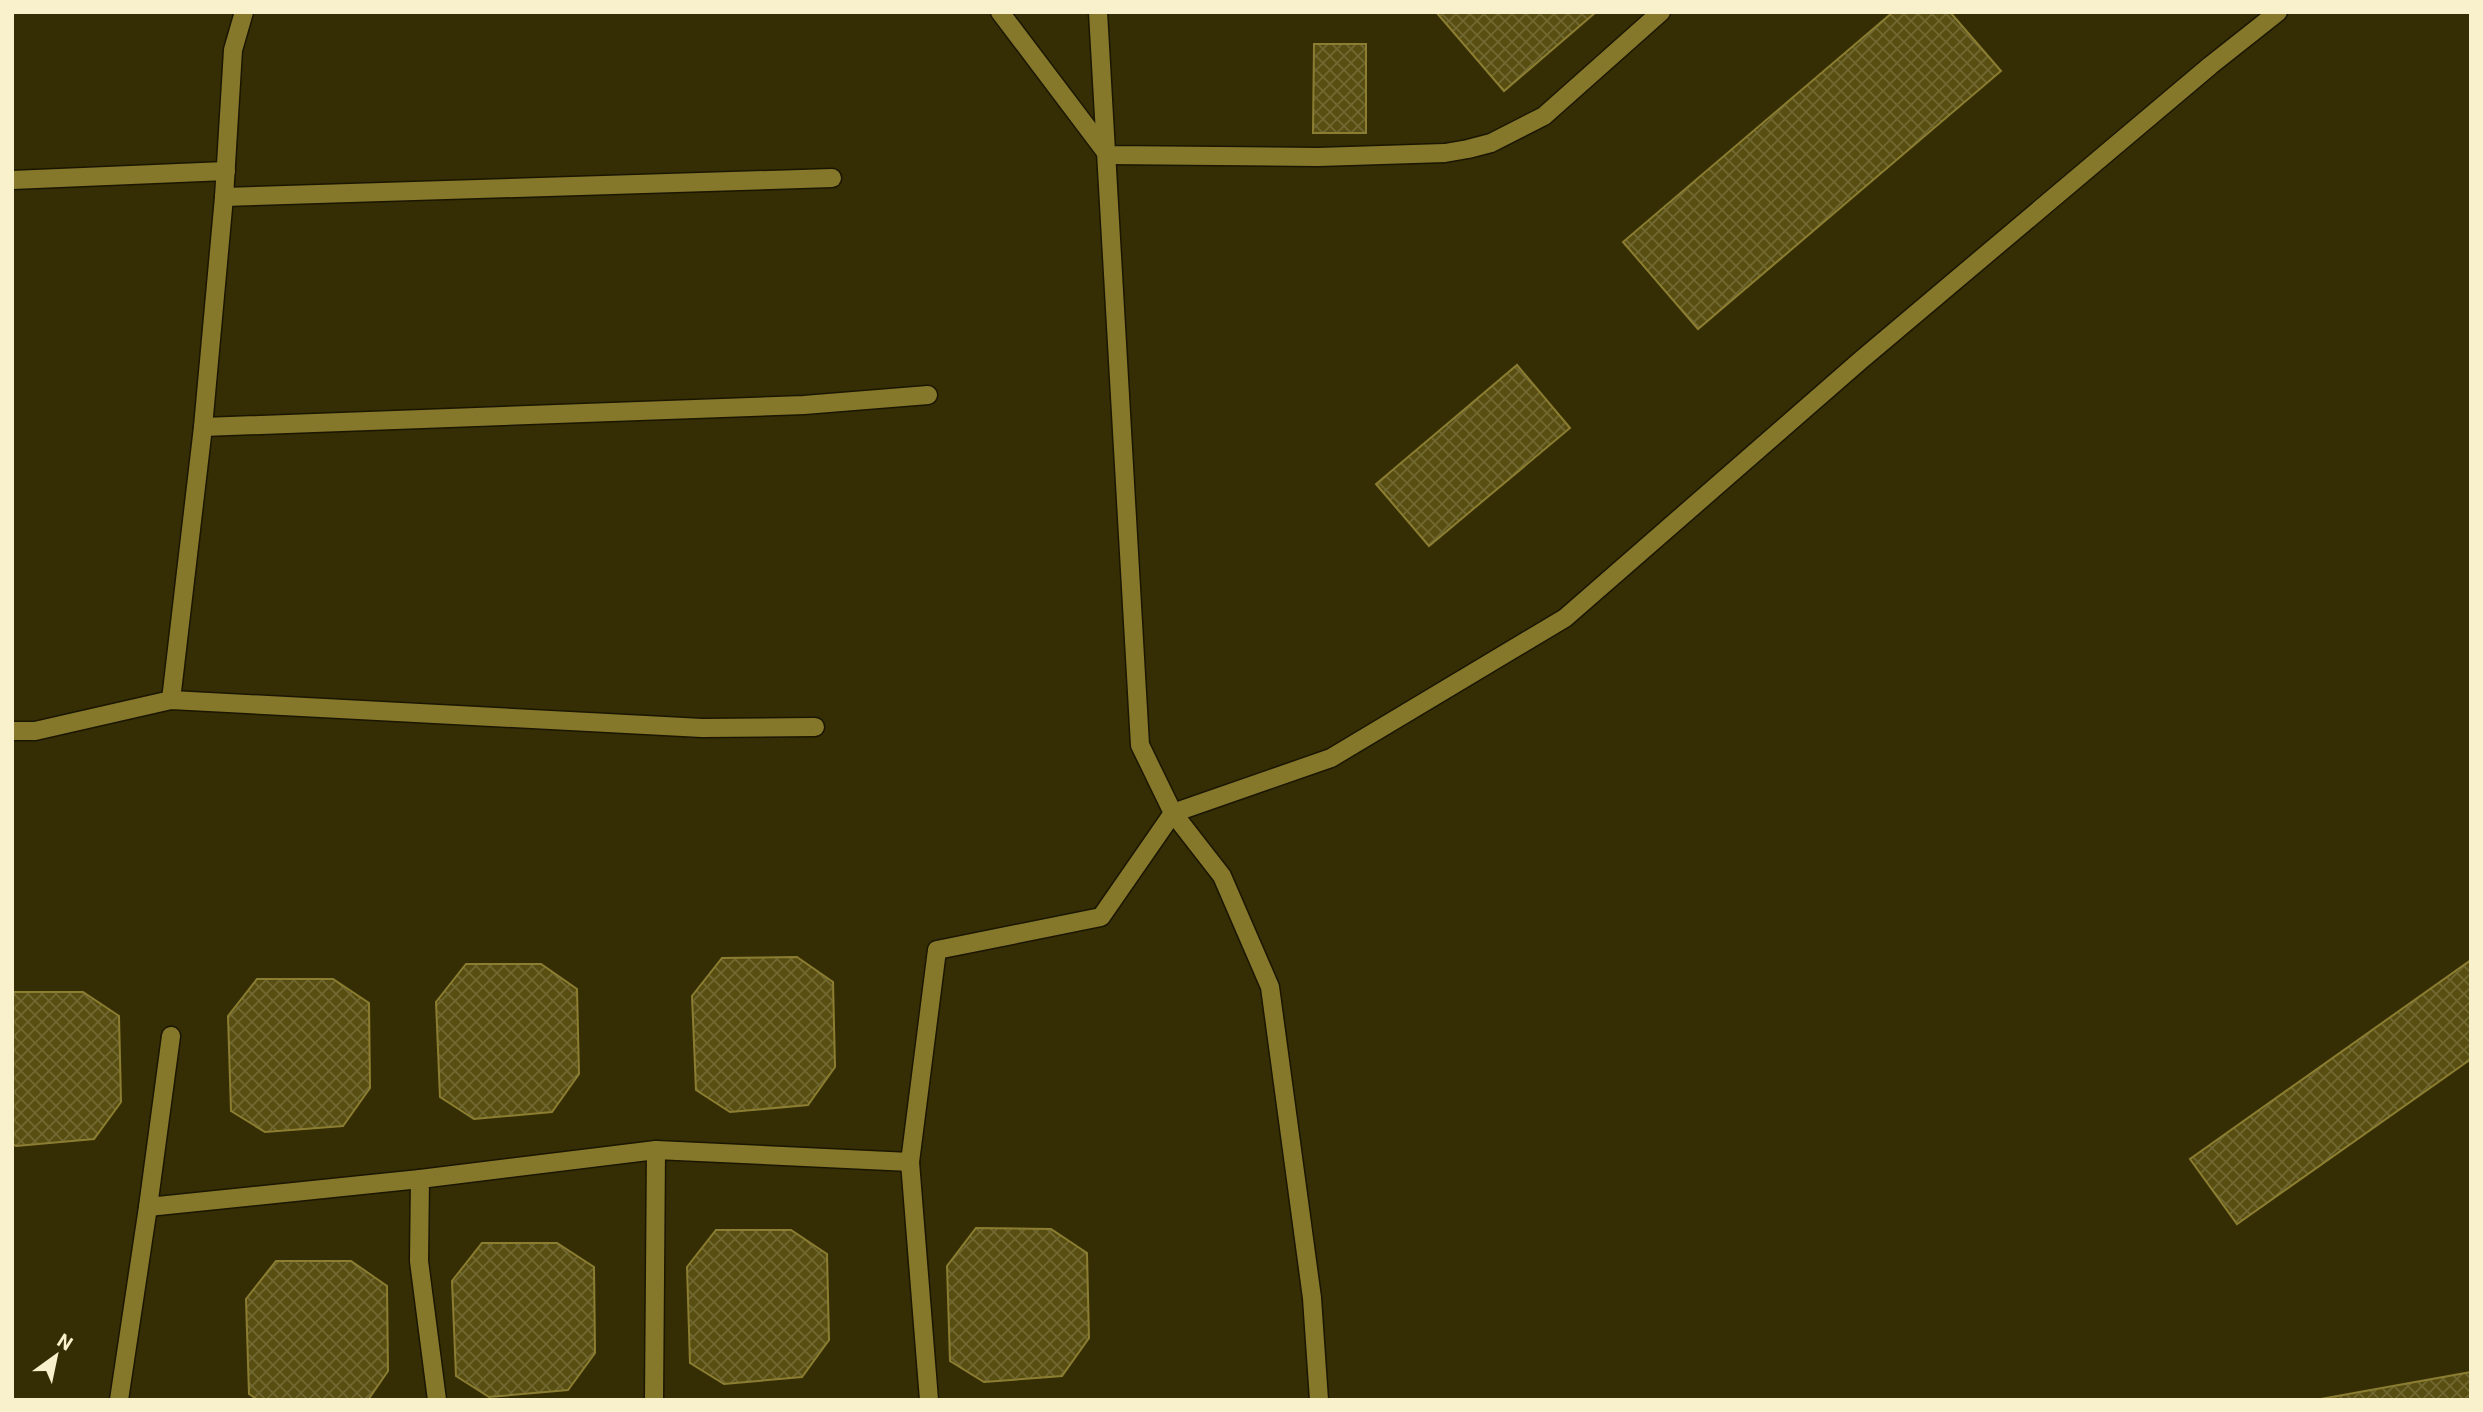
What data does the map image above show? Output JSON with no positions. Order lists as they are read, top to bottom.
{
  "north": "top right"
}
